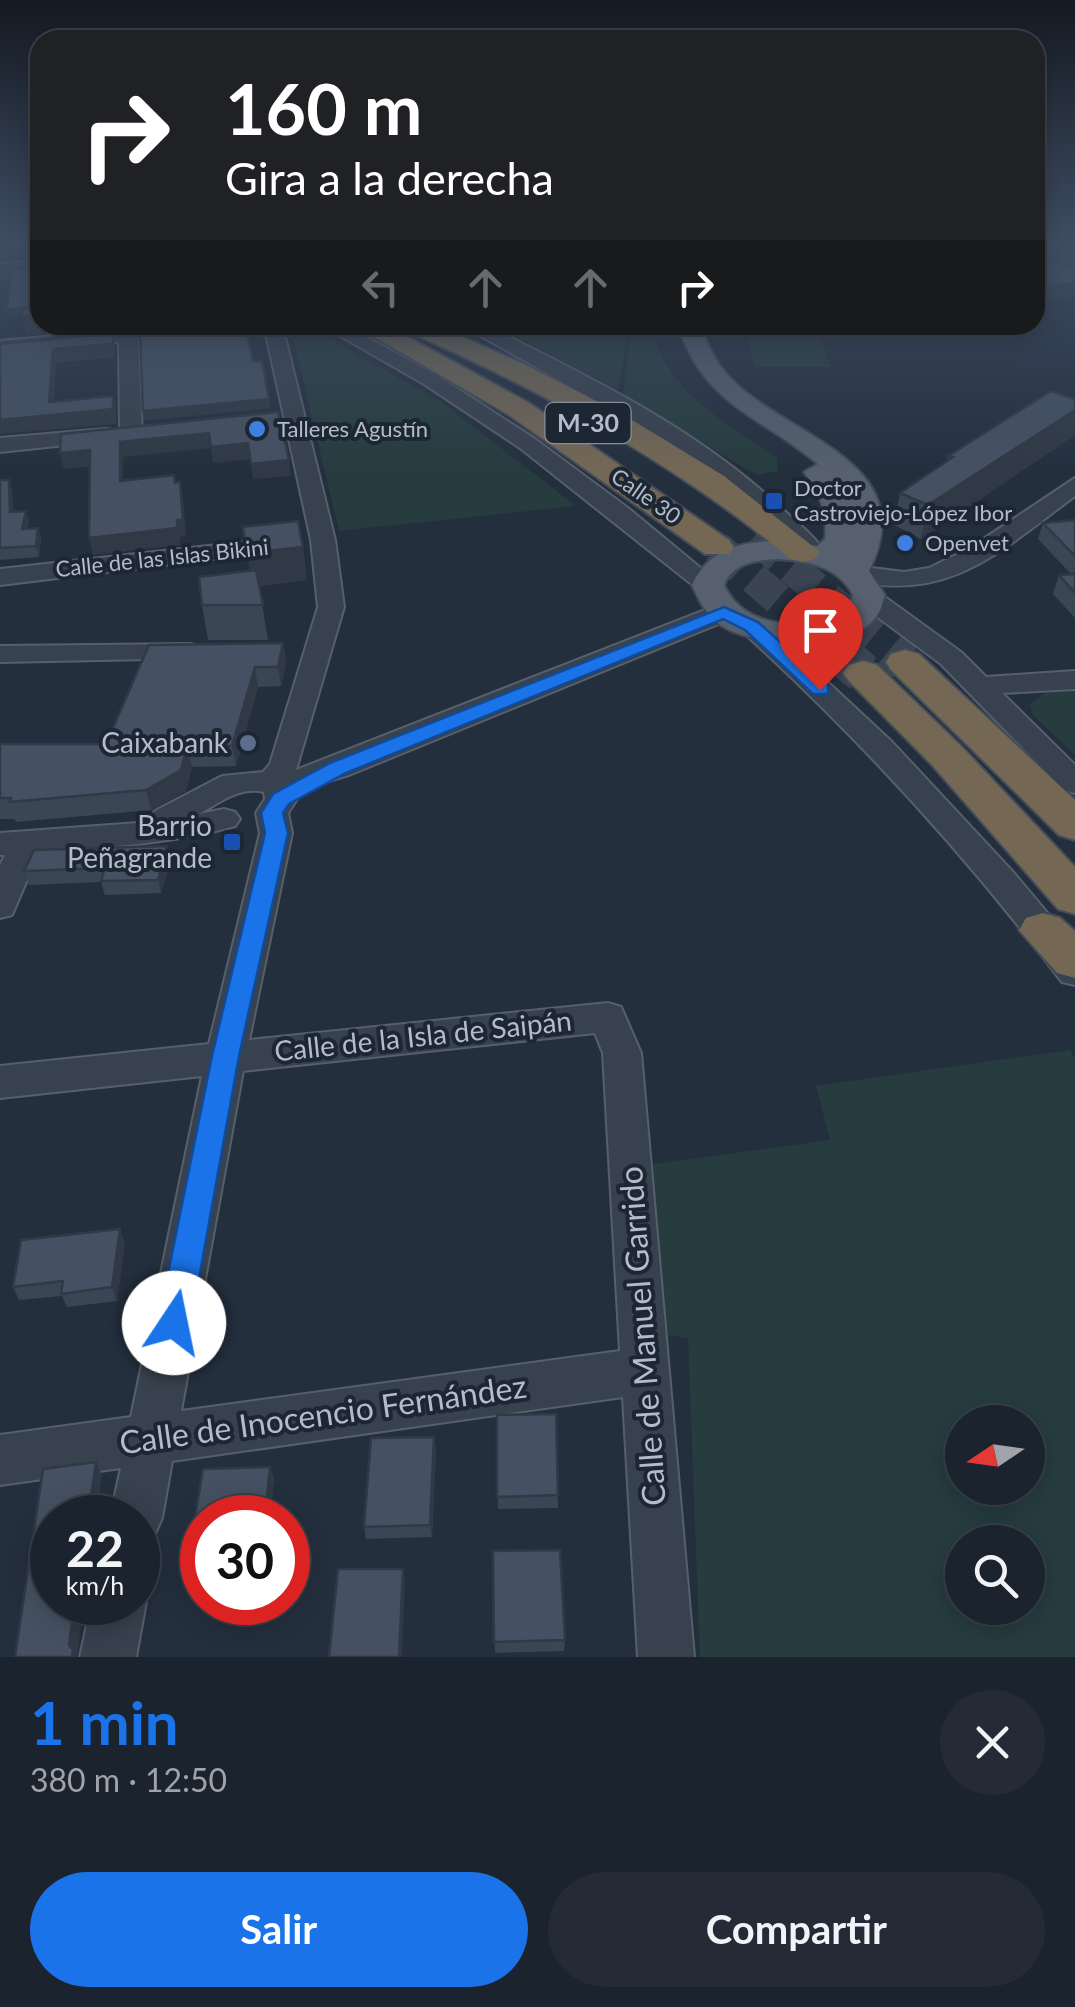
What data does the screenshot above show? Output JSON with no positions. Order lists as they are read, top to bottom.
{
  "streets": {
    "highway": ["M-30", "Calle 30"],
    "street": [
      "Calle de las Islas Bikini",
      "Calle de la Isla de Saipán",
      "Calle de Manuel Garrido",
      "Calle de Inocencio Fernández"
    ]
  },
  "crossings": [
    ["Calle de la Isla de Saipán", "Calle de Manuel Garrido"],
    ["Calle de Manuel Garrido", "Calle de Inocencio Fernández"]
  ],
  "places": {
    "other": ["Talleres Agustín", "Openvet", "Caixabank"],
    "transit": ["Doctor Castroviejo-López Ibor", "Barrio Peñagrande"]
  },
  "north": "left",
  "page": {
    "turn": ["160 m", "Gira a la derecha"],
    "speed": "22 km/h",
    "limit": "30",
    "heading": ["1 min", "380 m · 12:50"],
    "buttons": ["Salir", "Compartir"]
  }
}
